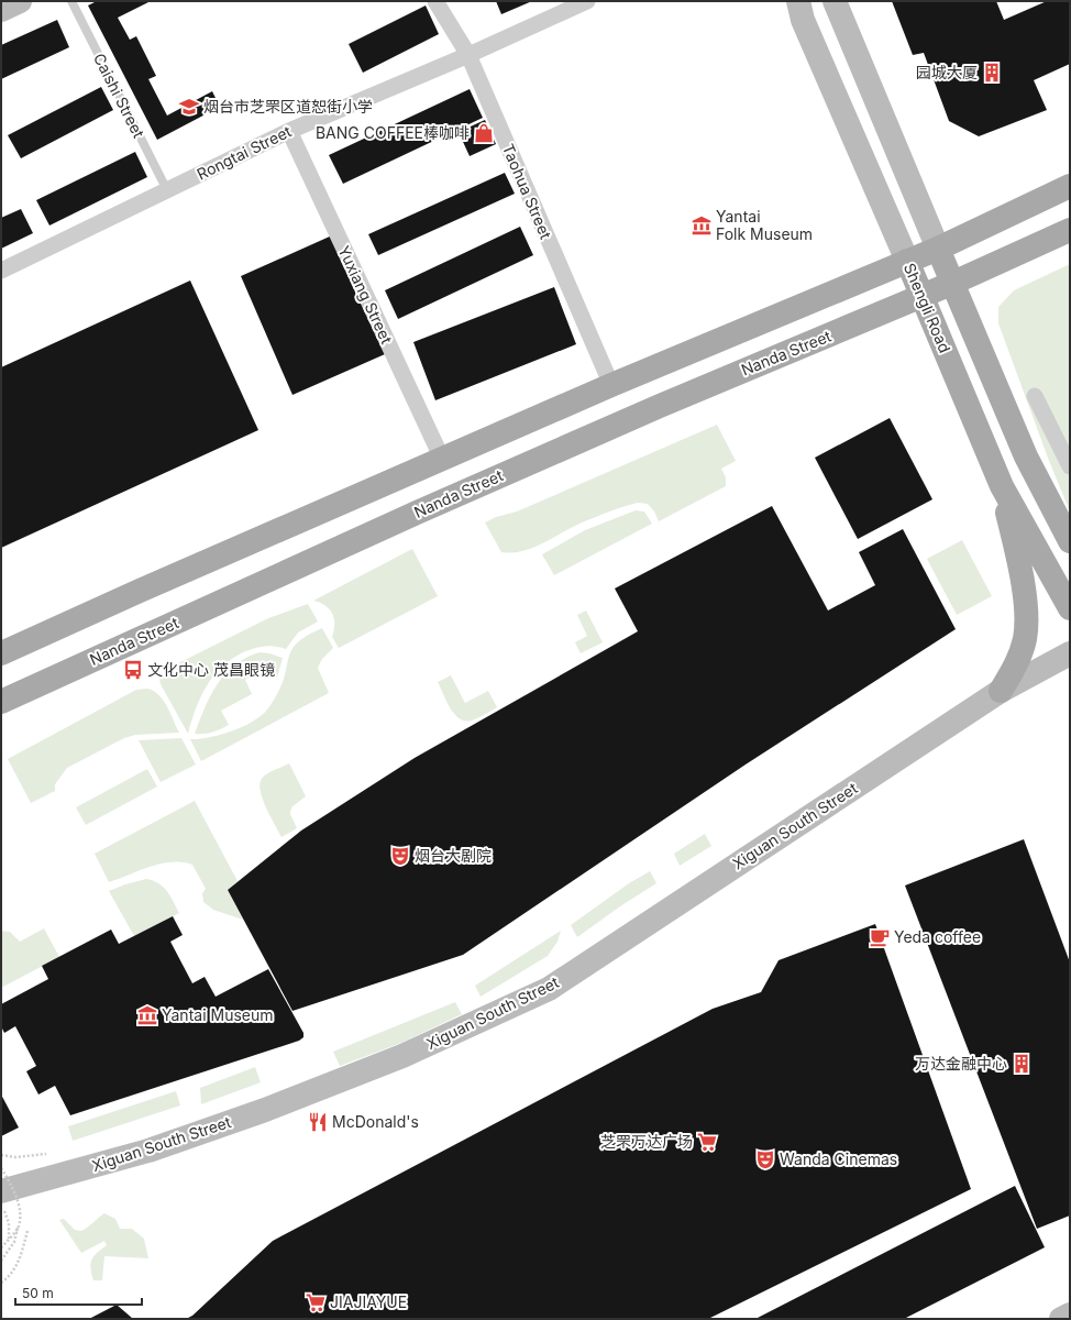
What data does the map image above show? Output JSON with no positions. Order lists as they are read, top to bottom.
{
  "streets": {
    "main road": ["Shengli Road", "Nanda Street"],
    "street": [
      "Rongtai Street",
      "Taohua Street",
      "Yuxiang Street",
      "Xiguan South Street"
    ],
    "lane": ["Caishi Street"]
  },
  "crossings": [
    ["Caishi Street", "Rongtai Street"],
    ["Rongtai Street", "Taohua Street"],
    ["Rongtai Street", "Yuxiang Street"],
    ["Shengli Road", "Nanda Street"]
  ],
  "places": {
    "building": ["园城大厦", "万达金融中心"],
    "school or university": ["烟台市芝罘区道恕街小学"],
    "shop": ["BANG COFFEE棒咖啡"],
    "museum": ["Yantai Folk Museum", "Yantai Museum"],
    "bus stop": ["文化中心 茂昌眼镜"],
    "theatre": ["烟台大剧院", "Wanda Cinemas"],
    "cafe": ["Yeda coffee"],
    "restaurant": ["McDonald's"],
    "supermarket": ["芝罘万达广场", "JIAJIAYUE"]
  },
  "scale_bar": "50 m"
}
